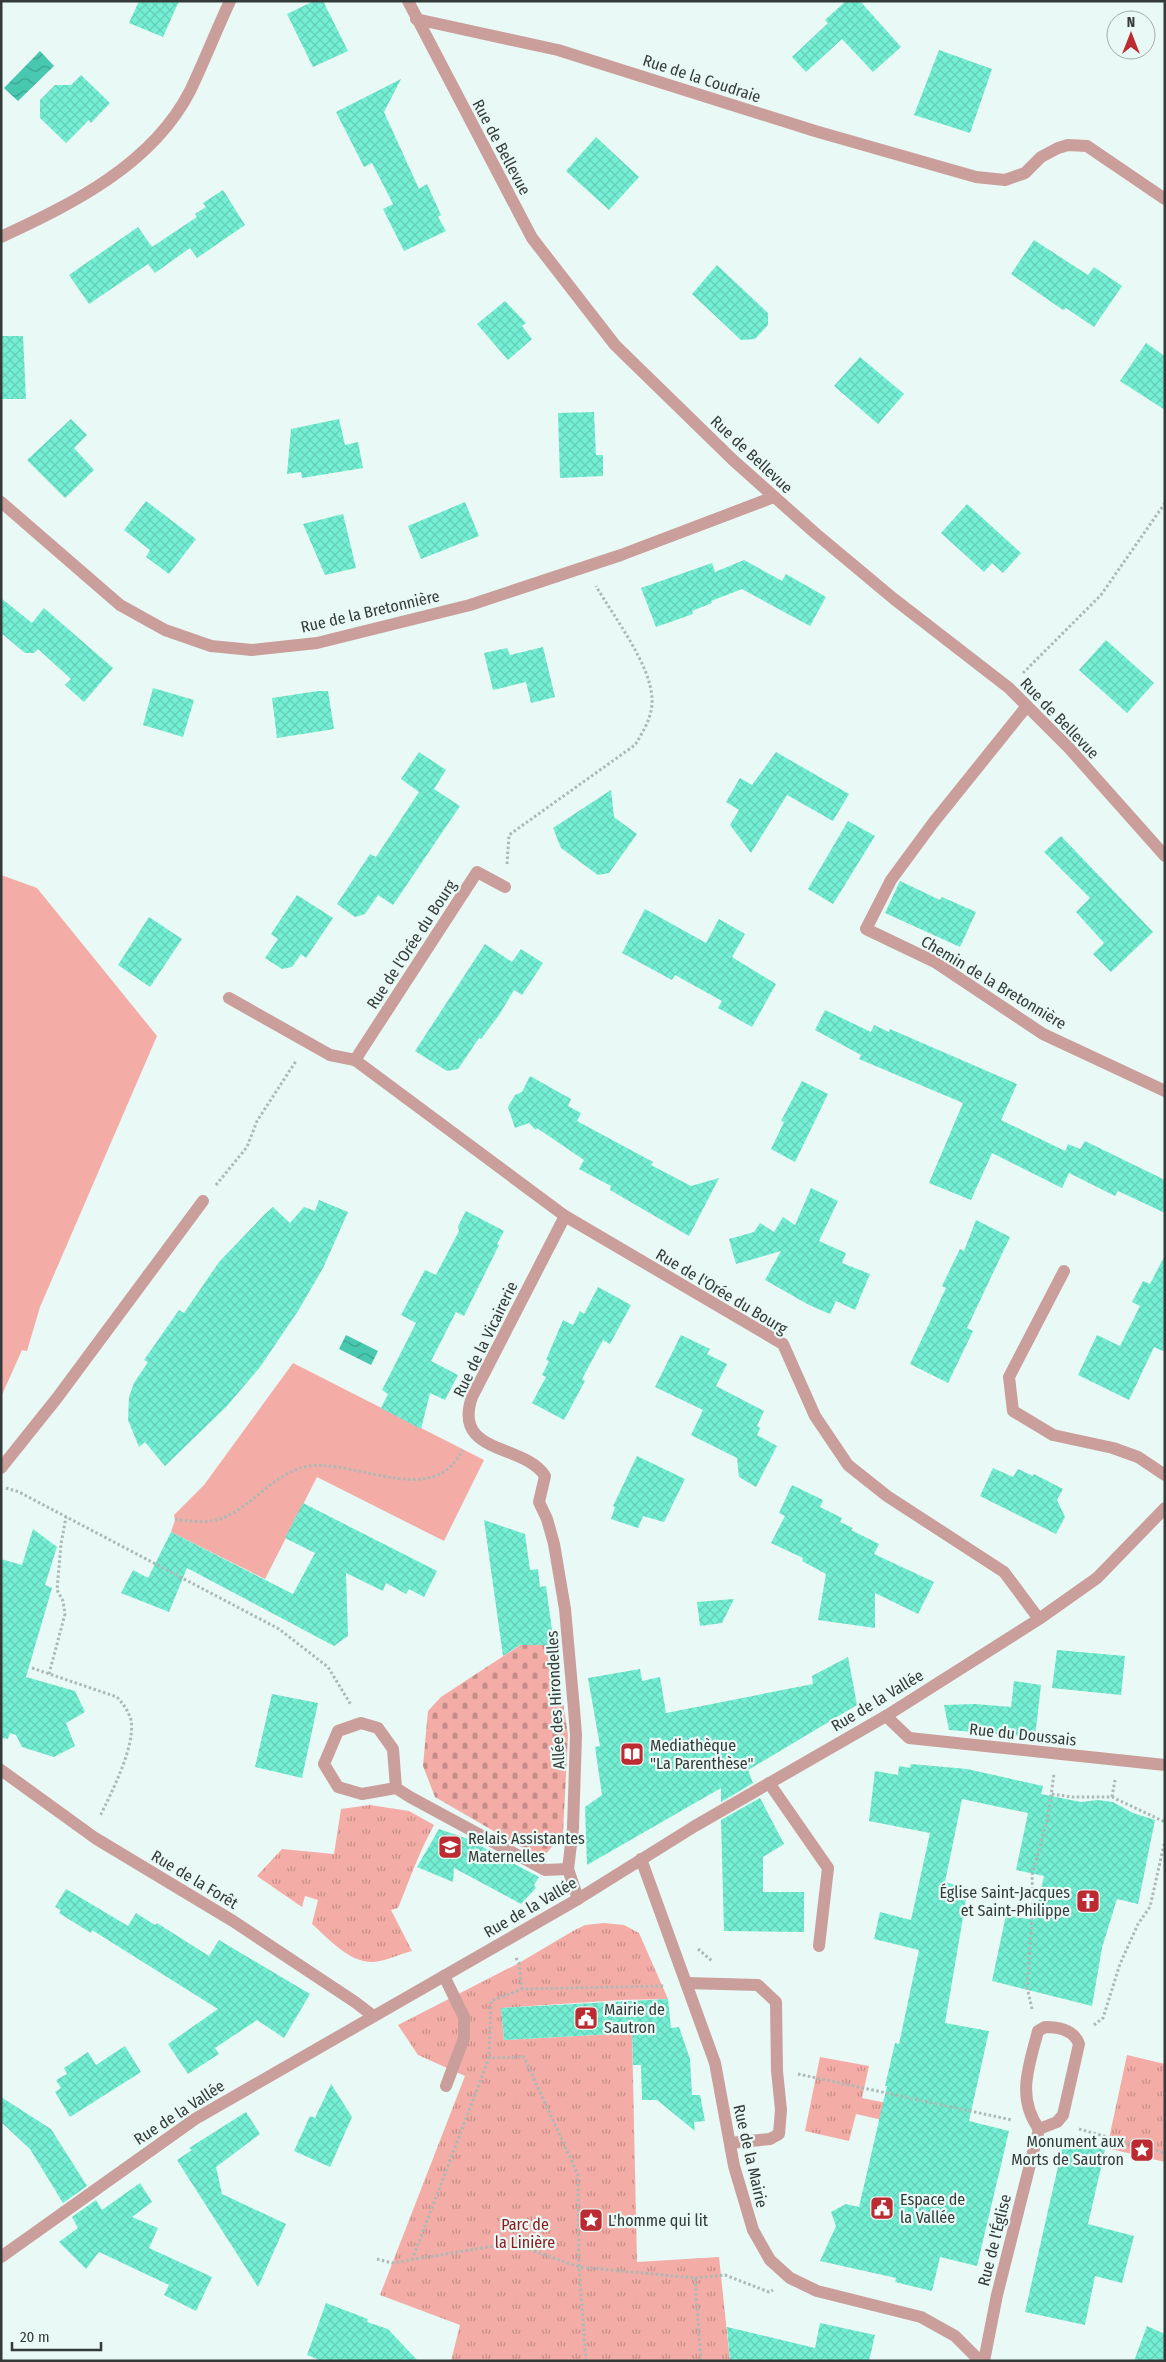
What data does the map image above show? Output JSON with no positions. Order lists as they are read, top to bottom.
{
  "streets": {
    "street": [
      "Rue de la Coudraie",
      "Rue de Bellevue",
      "Rue de la Bretonnière",
      "Rue de l'Orée du Bourg",
      "Chemin de la Bretonnière",
      "Rue de la Vicairerie",
      "Allée des Hirondelles",
      "Rue de la Vallée",
      "Rue du Doussais",
      "Rue de la Forêt",
      "Rue de la Mairie",
      "Rue de l'Église"
    ]
  },
  "crossings": [
    ["Rue de la Coudraie", "Rue de Bellevue"],
    ["Rue de Bellevue", "Rue de la Bretonnière"],
    ["Rue de Bellevue", "Chemin de la Bretonnière"],
    ["Rue de l'Orée du Bourg", "Rue de la Vicairerie"],
    ["Rue de l'Orée du Bourg", "Rue de la Vallée"],
    ["Rue de la Vicairerie", "Allée des Hirondelles"],
    ["Allée des Hirondelles", "Rue de la Vallée"],
    ["Rue de la Vallée", "Rue du Doussais"],
    ["Rue de la Vallée", "Rue de la Forêt"],
    ["Rue de la Vallée", "Rue de la Mairie"]
  ],
  "parks": ["Parc de la Linière"],
  "places": {
    "library": ["Mediathèque \"La Parenthèse\""],
    "school or university": ["Relais Assistantes Maternelles"],
    "church": ["Église Saint-Jacques et Saint-Philippe"],
    "public building": ["Mairie de Sautron", "Espace de la Vallée"],
    "place": ["Monument aux Morts de Sautron", "L'homme qui lit"]
  },
  "scale_bar": "20 m",
  "north": "top"
}
